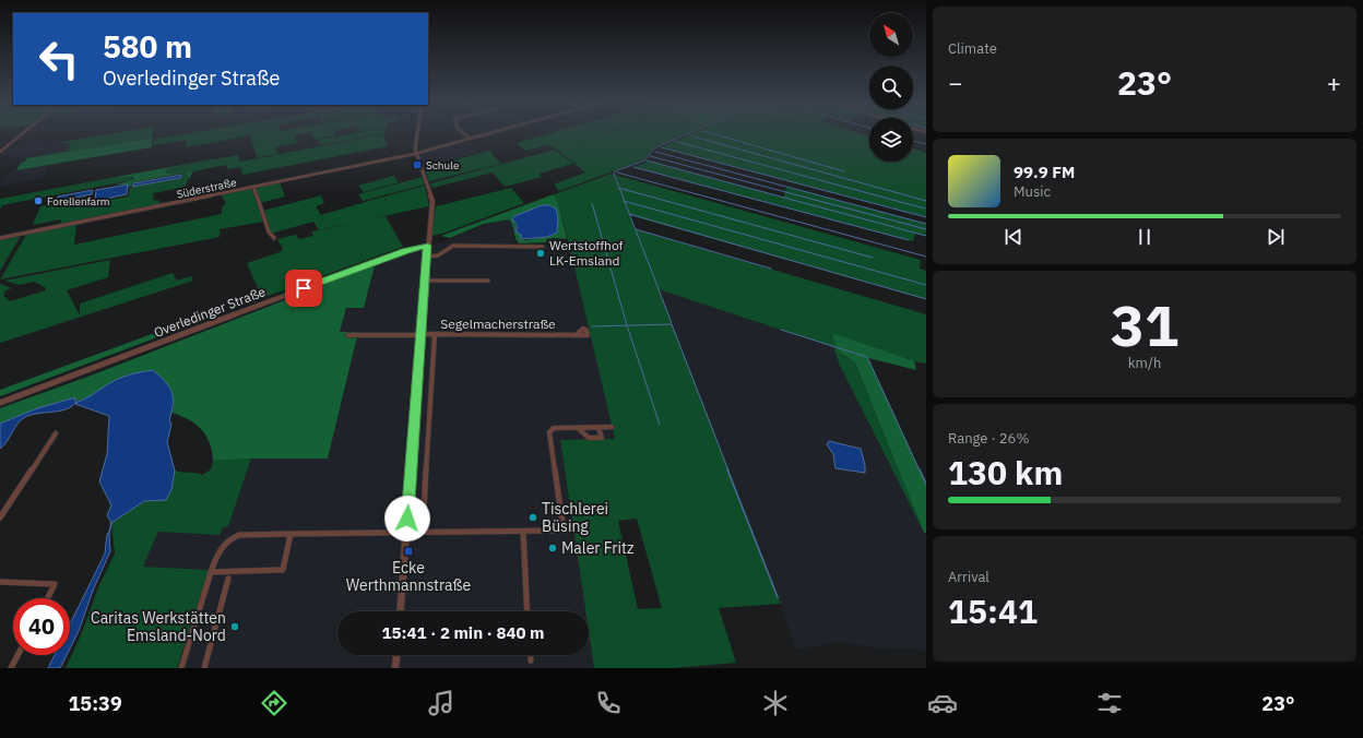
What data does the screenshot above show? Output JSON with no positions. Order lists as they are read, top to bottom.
{
  "streets": {
    "street": ["Süderstraße", "Overledinger Straße", "Segelmacherstraße"]
  },
  "places": {
    "transit": ["Schule", "Ecke Werthmannstraße"],
    "other": [
      "Forellenfarm",
      "Wertstoffhof LK-Emsland",
      "Tischlerei Büsing",
      "Maler Fritz",
      "Caritas Werkstätten Emsland-Nord"
    ]
  },
  "north": "top left",
  "page": {
    "tile": [
      "Climate",
      ["31", "km/h"],
      ["Range · 26%", "130 km"],
      ["Arrival", "15:41"]
    ],
    "turn": ["580 m", "Overledinger Straße"],
    "heat": ["−", "23°", "+"],
    "song": ["99.9 FM", "Music"],
    "limit": "40",
    "trip": "15:41 · 2 min · 840 m",
    "tabs": ["15:39", "23°"]
  }
}
